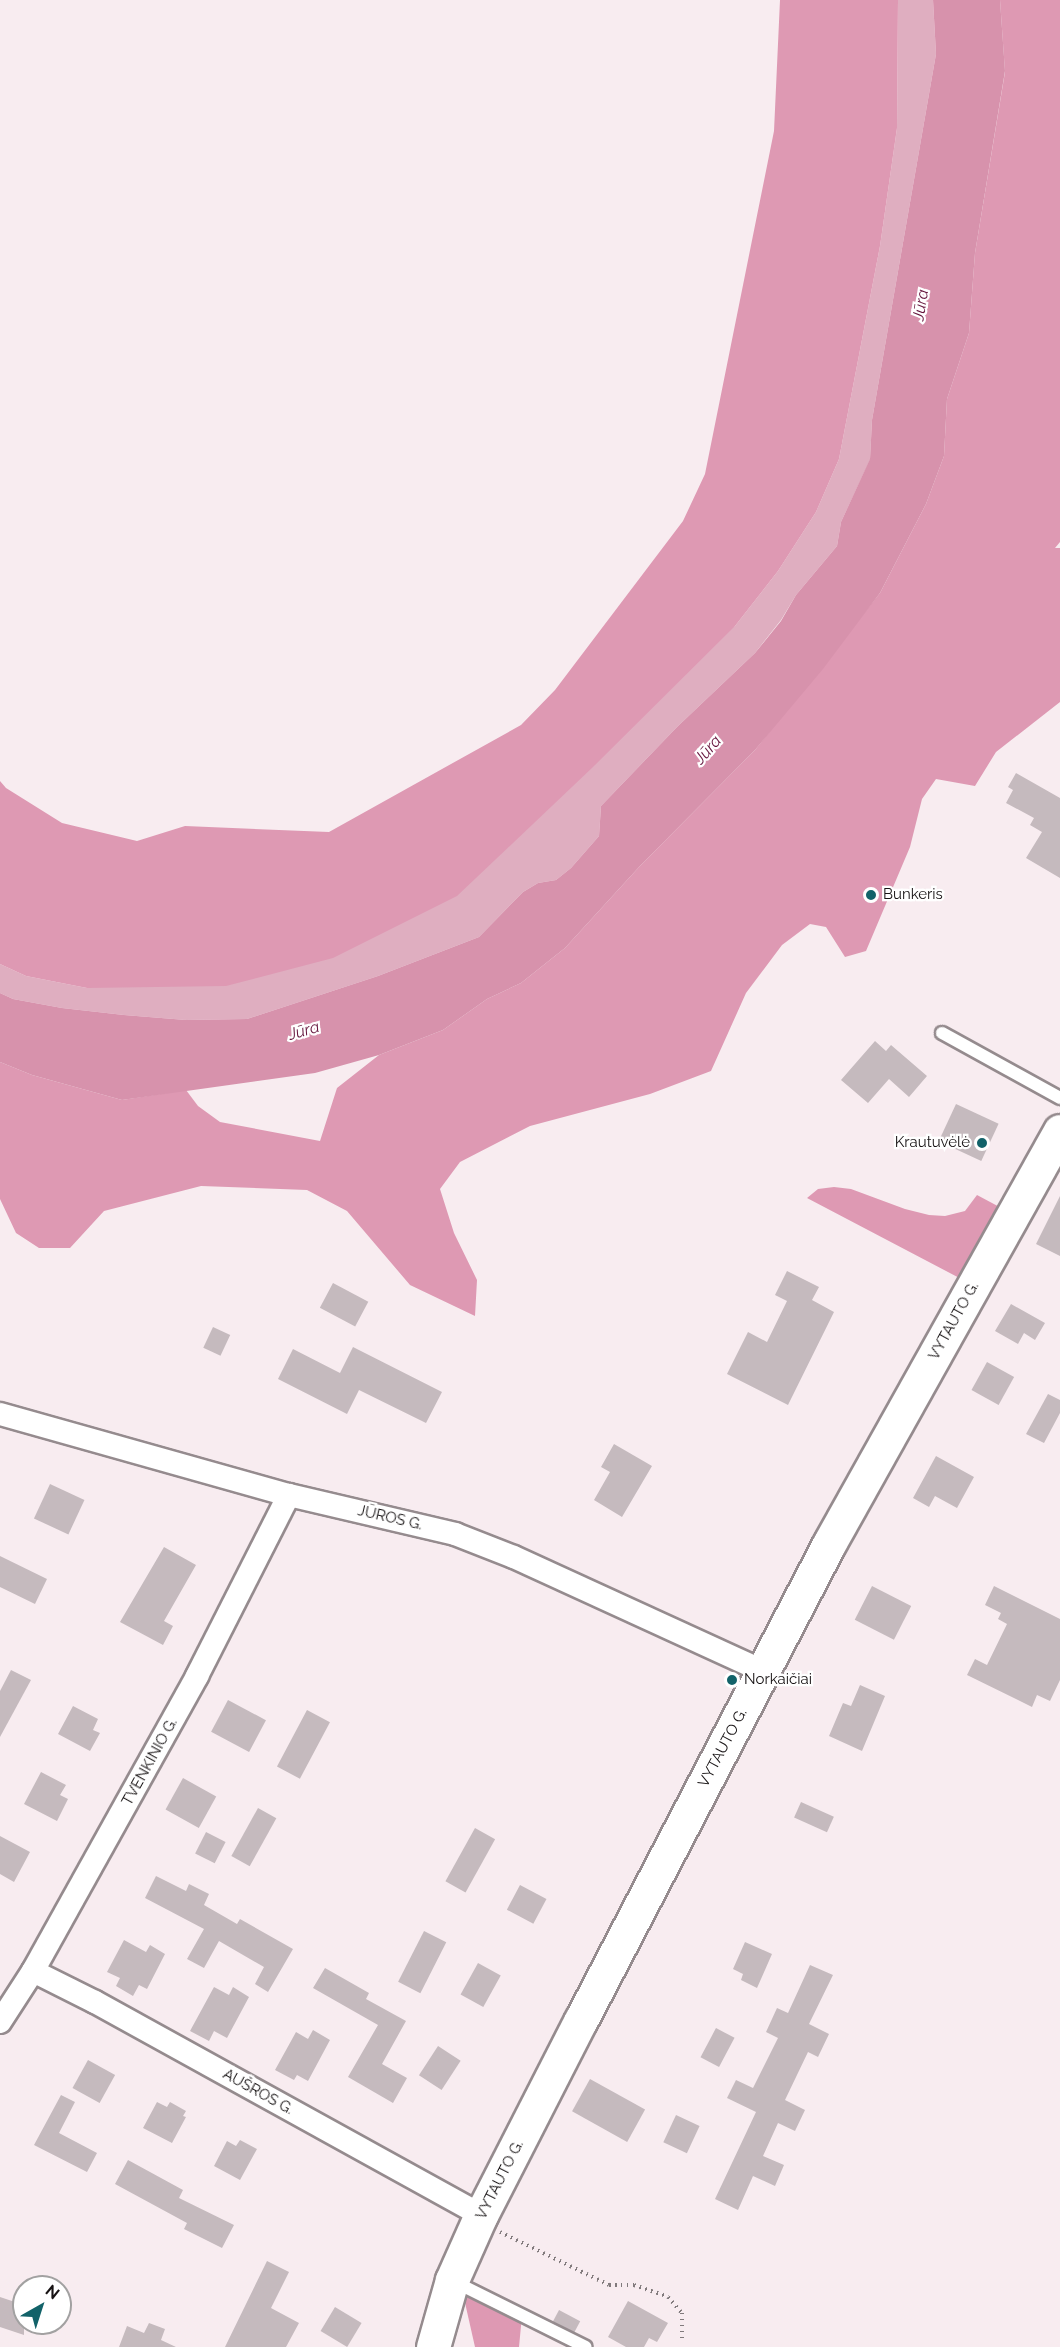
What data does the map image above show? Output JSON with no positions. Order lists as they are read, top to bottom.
{
  "streets": {
    "main road": ["VYTAUTO G."],
    "street": ["JŪROS G.", "TVENKINIO G.", "AUŠROS G."]
  },
  "crossings": [
    ["VYTAUTO G.", "JŪROS G."],
    ["VYTAUTO G.", "AUŠROS G."],
    ["JŪROS G.", "TVENKINIO G."],
    ["TVENKINIO G.", "AUŠROS G."]
  ],
  "water": ["Jūra"],
  "places": ["Bunkeris", "Krautuvėlė", "Norkaičiai"],
  "north": "top right"
}
